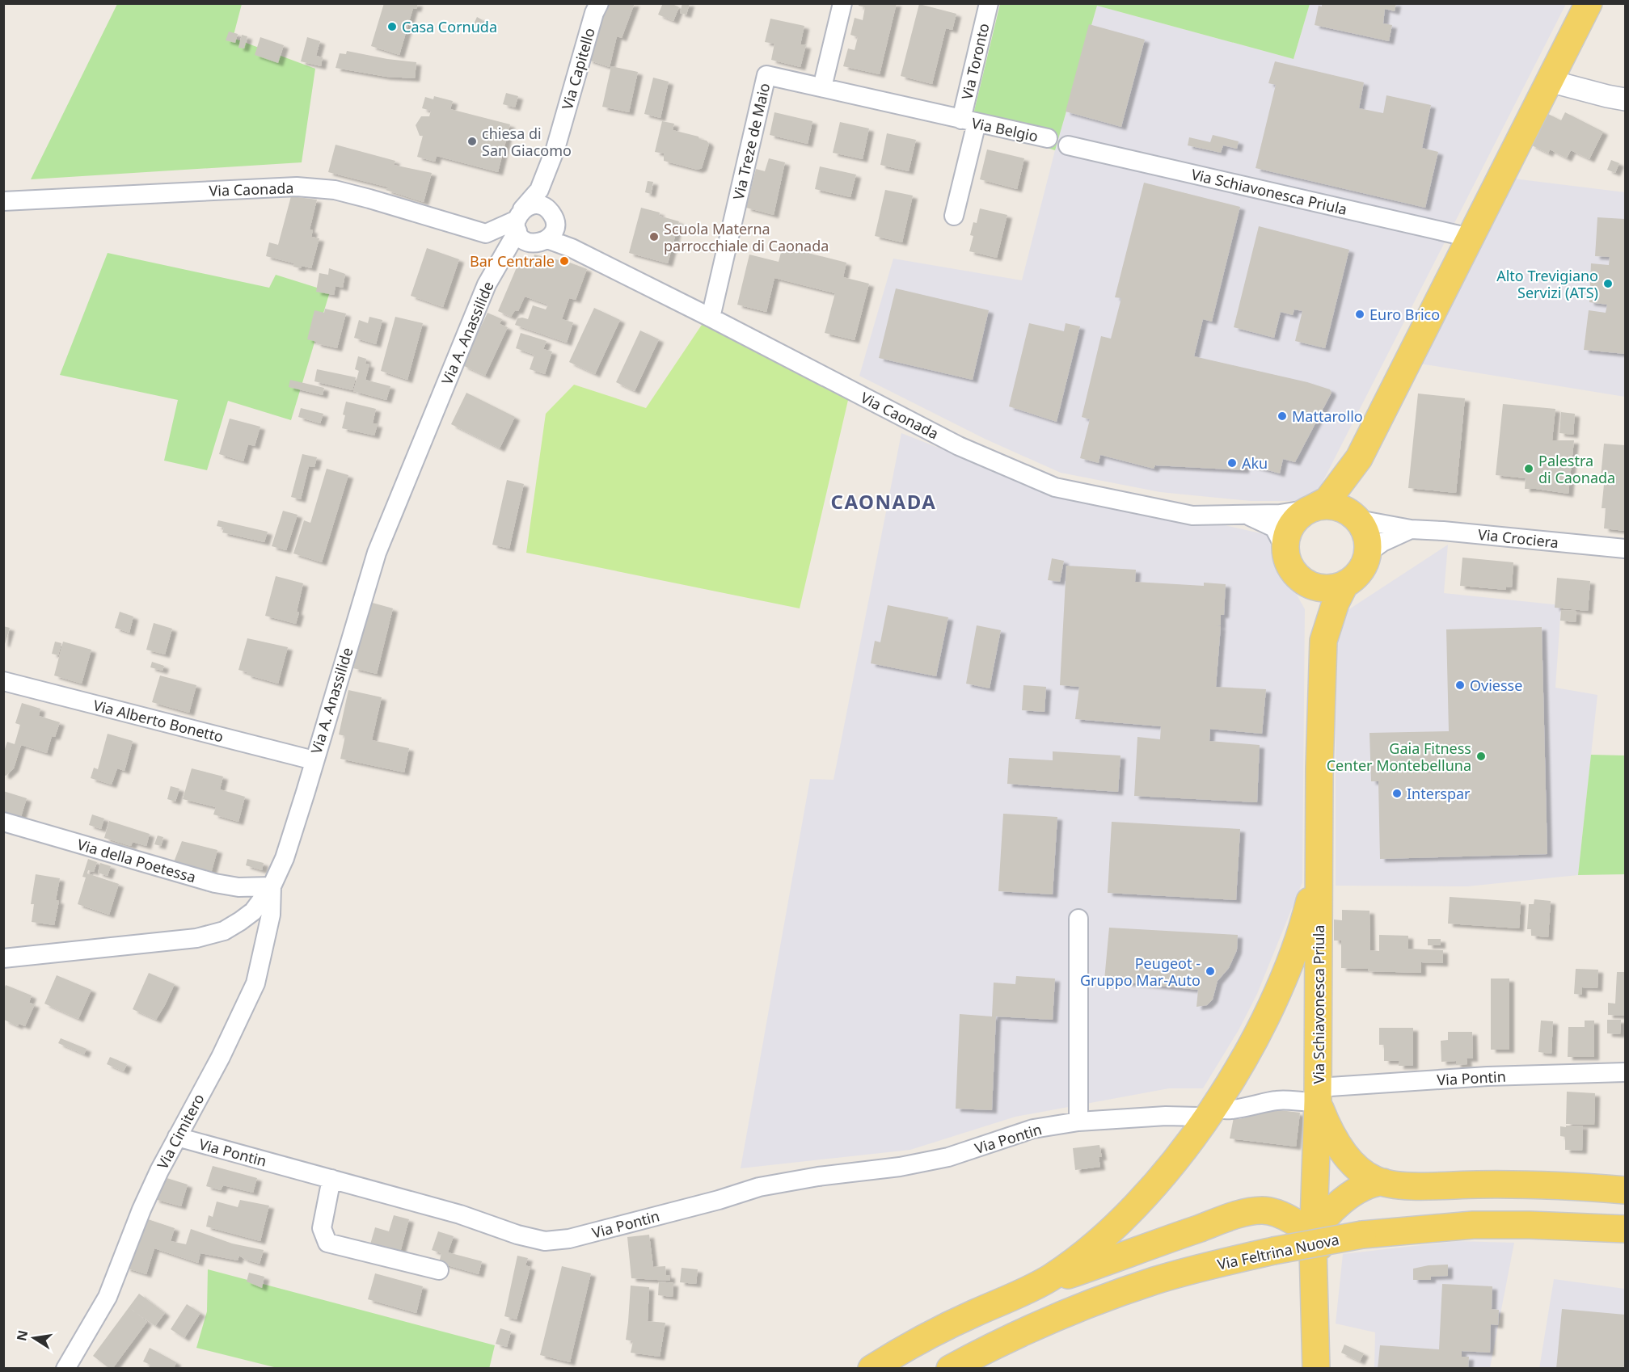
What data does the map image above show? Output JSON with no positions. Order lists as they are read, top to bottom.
{
  "streets": {
    "main road": ["Via Schiavonesca Priula", "Via Feltrina Nuova"],
    "street": [
      "Via Toronto",
      "Via Capitello",
      "Via Belgio",
      "Via Treze de Maio",
      "Via Caonada",
      "Via A. Anassilide",
      "Via Crociera",
      "Via Alberto Bonetto",
      "Via della Poetessa",
      "Via Pontin",
      "Via Cimitero"
    ]
  },
  "crossings": [
    ["Via Toronto", "Via Belgio"],
    ["Via Toronto", "Via Treze de Maio"],
    ["Via Capitello", "Via Caonada"],
    ["Via Capitello", "Via A. Anassilide"],
    ["Via Belgio", "Via Treze de Maio"],
    ["Via Treze de Maio", "Via Caonada"],
    ["Via Caonada", "Via Schiavonesca Priula"],
    ["Via Caonada", "Via A. Anassilide"],
    ["Via Caonada", "Via Crociera"],
    ["Via Schiavonesca Priula", "Via Crociera"],
    ["Via Schiavonesca Priula", "Via Pontin"],
    ["Via A. Anassilide", "Via Alberto Bonetto"],
    ["Via A. Anassilide", "Via della Poetessa"],
    ["Via A. Anassilide", "Via Cimitero"],
    ["Via della Poetessa", "Via Cimitero"],
    ["Via Pontin", "Via Cimitero"]
  ],
  "districts": ["CAONADA"],
  "places": [
    "Casa Cornuda",
    "chiesa di San Giacomo",
    "Scuola Materna parrocchiale di Caonada",
    "Bar Centrale",
    "Alto Trevigiano Servizi (ATS)",
    "Euro Brico",
    "Mattarollo",
    "Aku",
    "Palestra di Caonada",
    "Oviesse",
    "Gaia Fitness Center Montebelluna",
    "Interspar",
    "Peugeot - Gruppo Mar-Auto"
  ],
  "north": "left"
}
